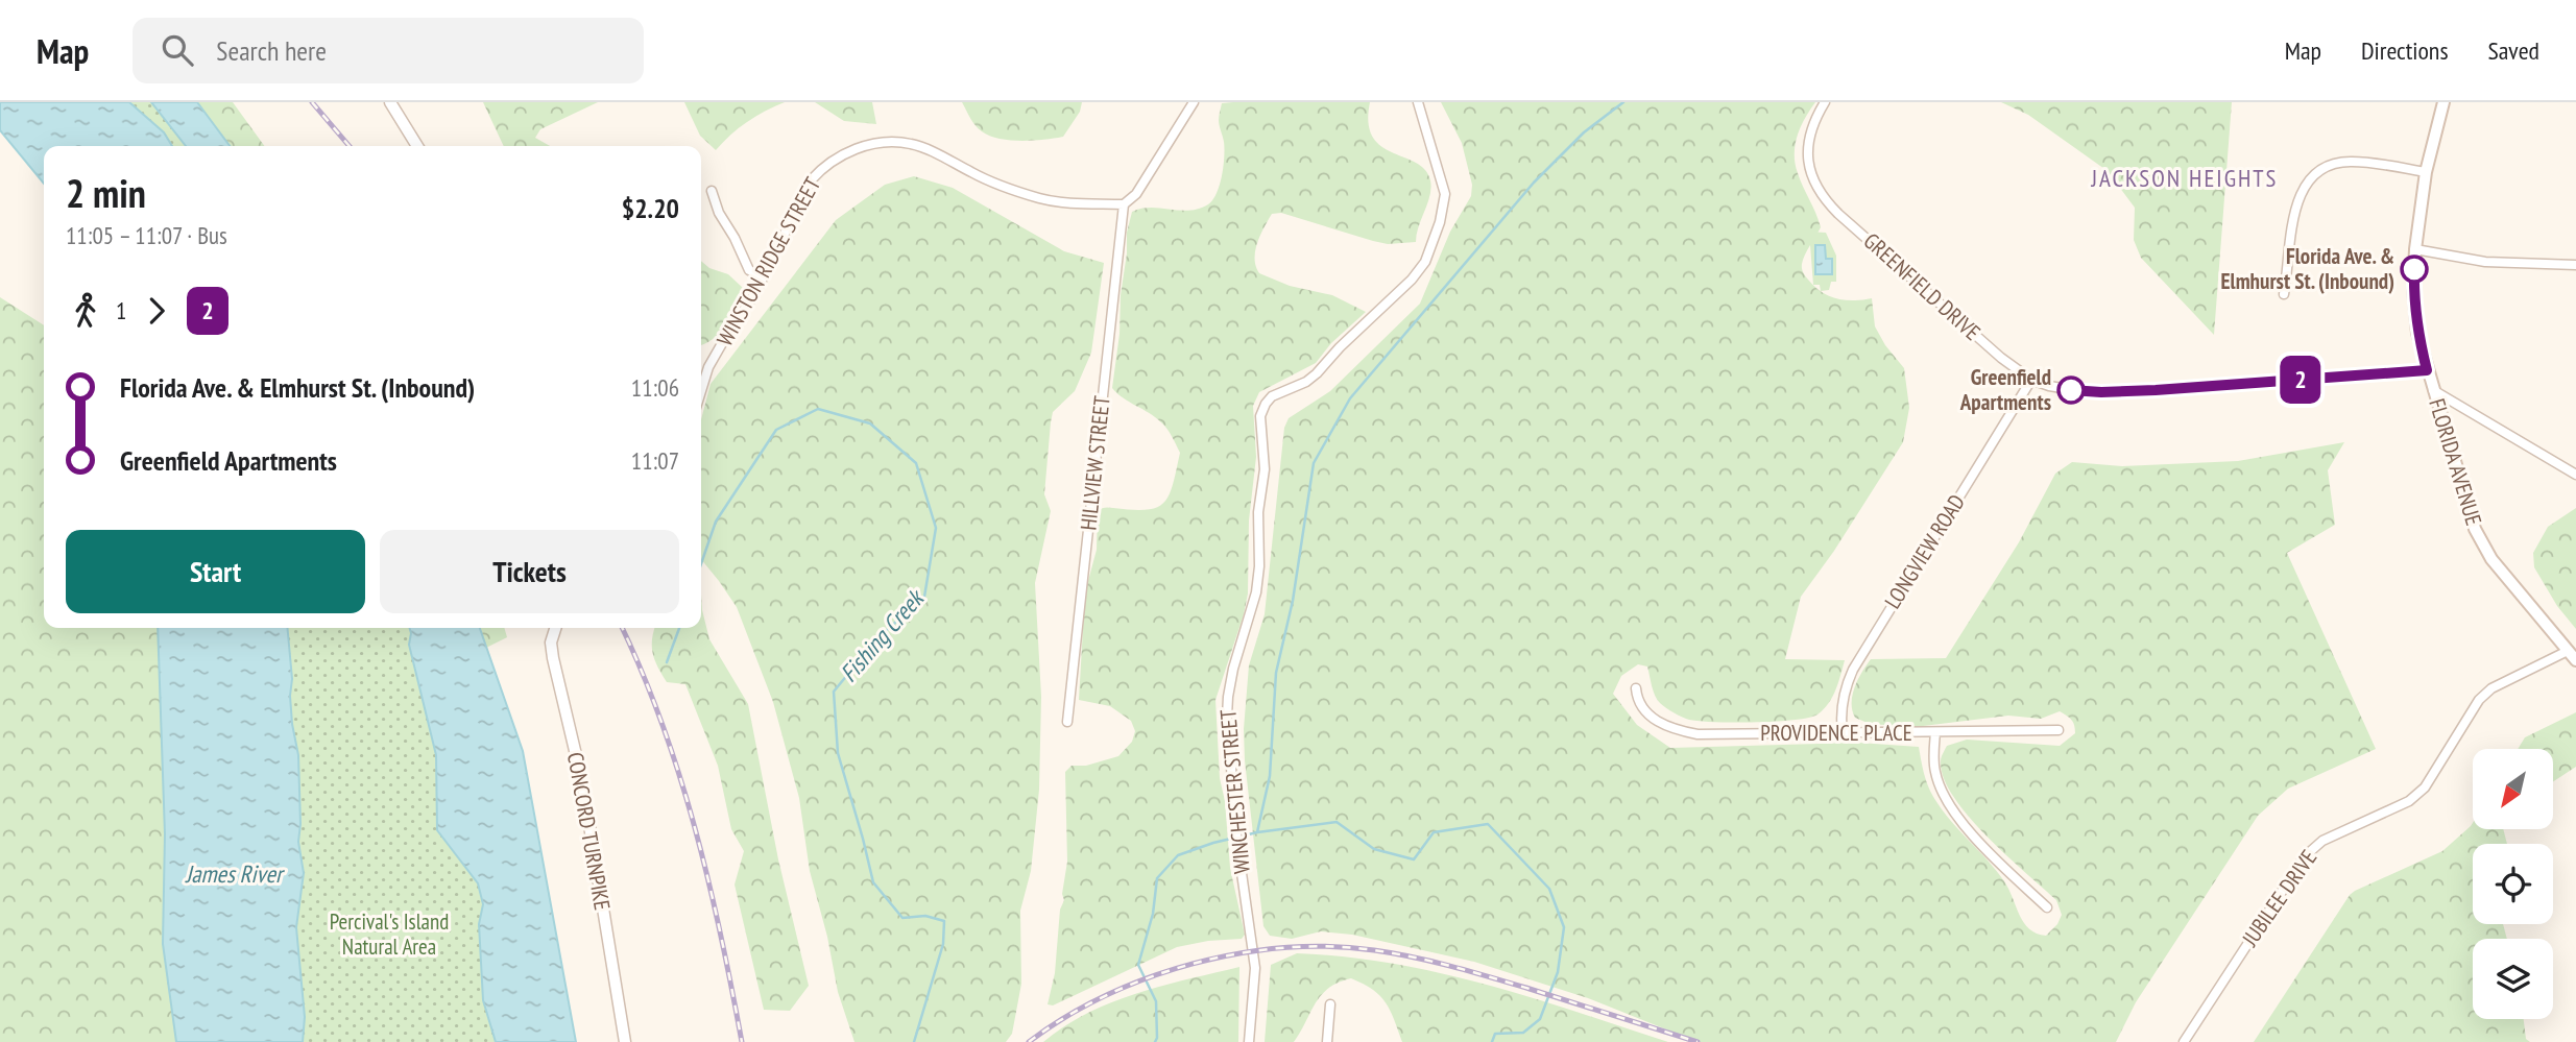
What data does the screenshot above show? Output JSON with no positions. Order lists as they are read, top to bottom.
{
  "streets": {
    "main road": ["FLORIDA AVENUE"],
    "street": [
      "WINSTON RIDGE STREET",
      "GREENFIELD DRIVE",
      "HILLVIEW STREET",
      "LONGVIEW ROAD",
      "PROVIDENCE PLACE",
      "WINCHESTER STREET",
      "CONCORD TURNPIKE",
      "JUBILEE DRIVE"
    ]
  },
  "crossings": [
    ["WINSTON RIDGE STREET", "HILLVIEW STREET"],
    ["GREENFIELD DRIVE", "FLORIDA AVENUE"],
    ["GREENFIELD DRIVE", "LONGVIEW ROAD"],
    ["FLORIDA AVENUE", "JUBILEE DRIVE"],
    ["LONGVIEW ROAD", "PROVIDENCE PLACE"]
  ],
  "districts": ["JACKSON HEIGHTS"],
  "water": ["Fishing Creek", "James River"],
  "parks": ["Percival's Island Natural Area"],
  "places": ["Florida Ave. & Elmhurst St. (Inbound)", "Greenfield Apartments"],
  "lines": ["bus line 2"],
  "north": "bottom left",
  "page": {
    "header": "Map",
    "search": "Search here",
    "nav": ["Map", "Directions", "Saved"],
    "on_map": "2",
    "heading": ["2 min", "11:05 – 11:07 · Bus", "$2.20"],
    "legs": ["1", "2"],
    "list": [
      {
        "name": "Florida Ave. & Elmhurst St. (Inbound)",
        "value": "11:06"
      },
      {
        "name": "Greenfield Apartments",
        "value": "11:07"
      }
    ],
    "buttons": ["Start", "Tickets"]
  }
}
